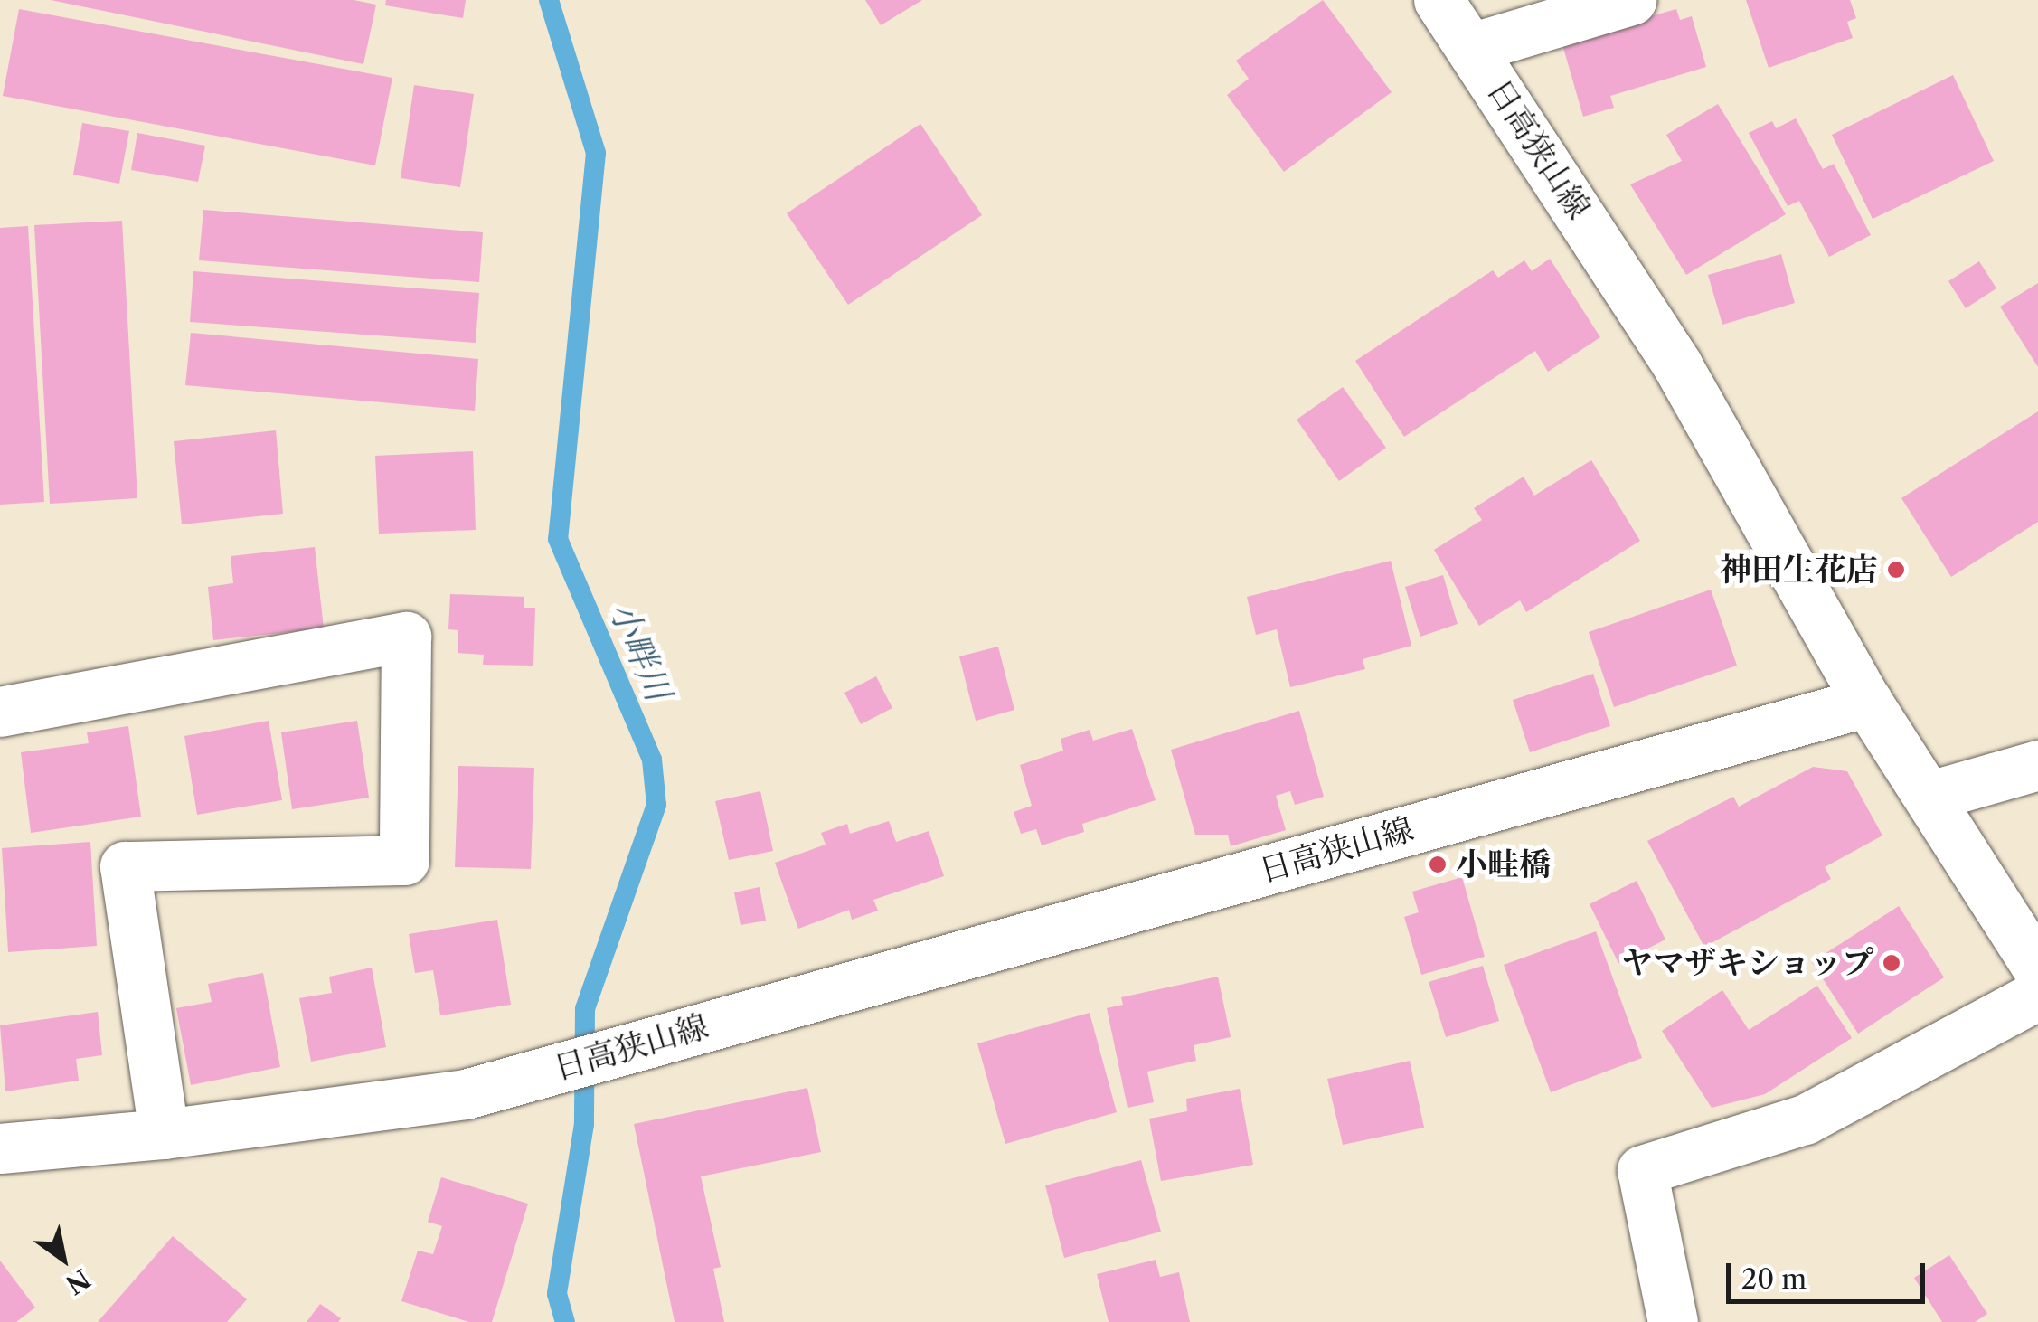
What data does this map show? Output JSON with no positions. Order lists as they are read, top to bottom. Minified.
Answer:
{"streets":{"main road":["日高狭山線"]},"water":["小畔川"],"places":["神田生花店","小畦橋","ヤマザキショップ"],"scale_bar":"20 m","north":"bottom right"}
